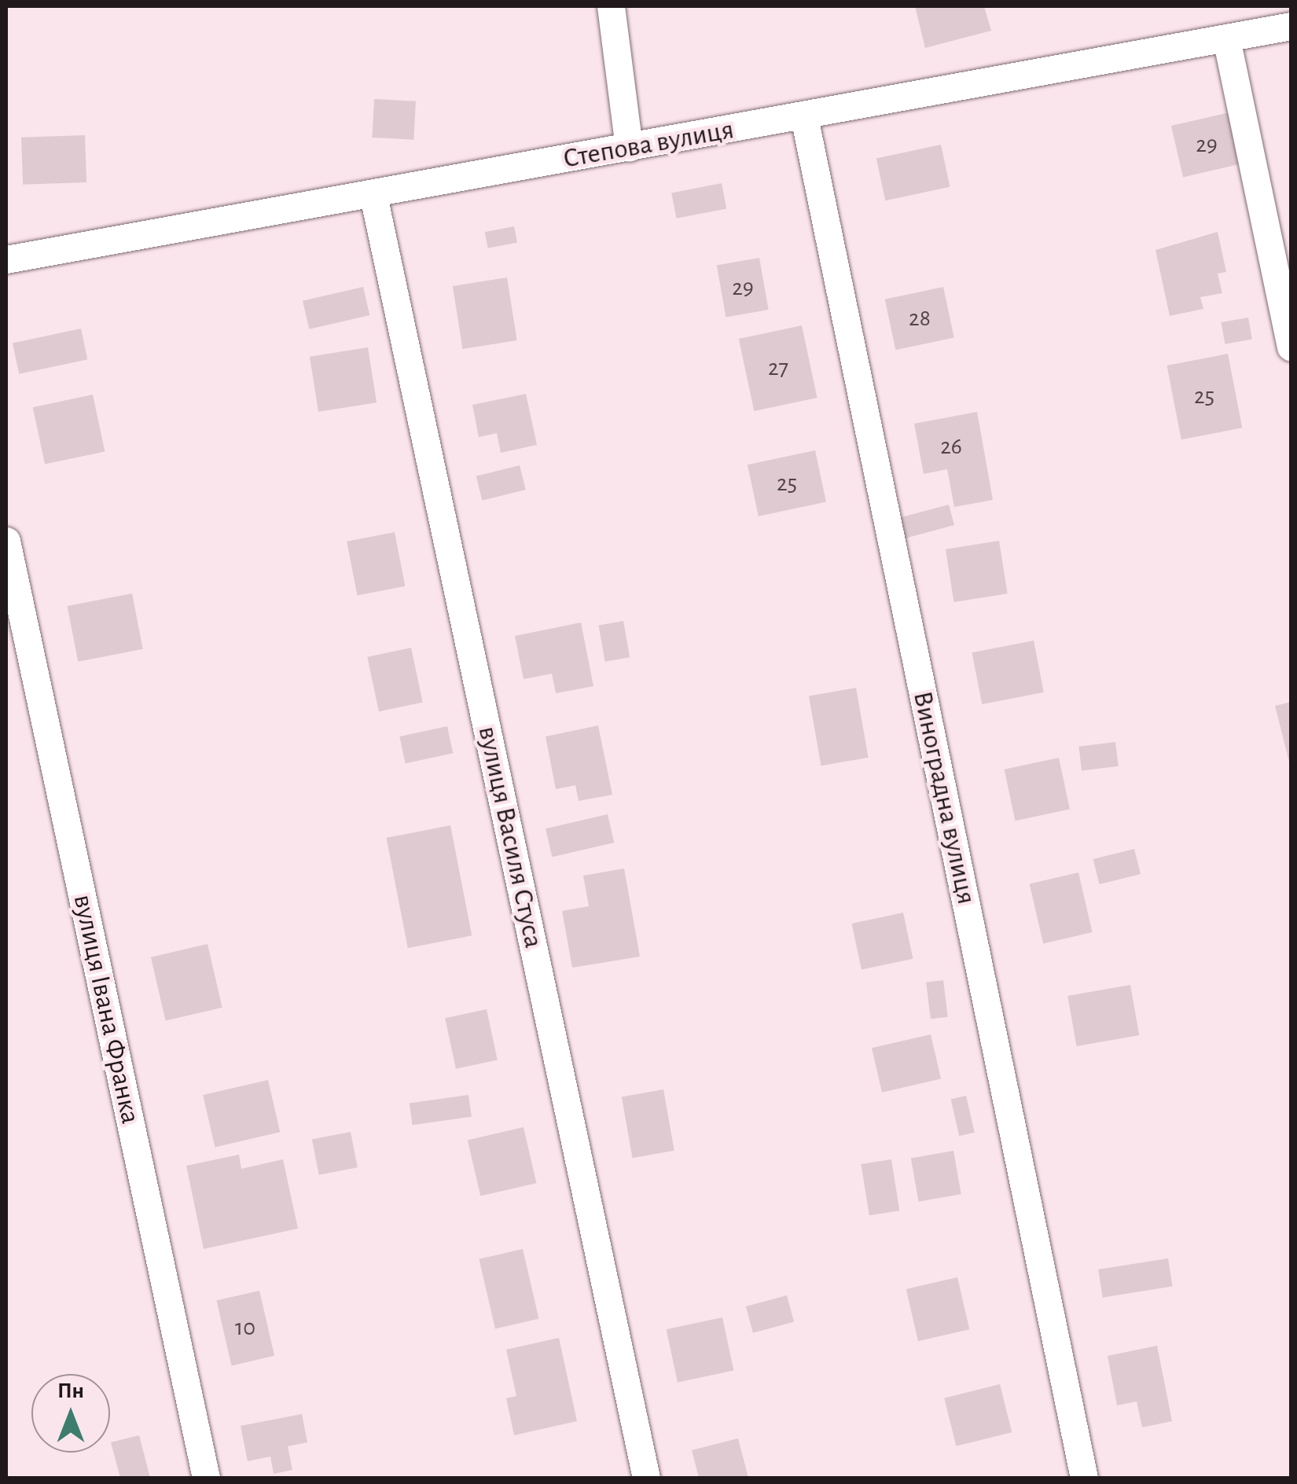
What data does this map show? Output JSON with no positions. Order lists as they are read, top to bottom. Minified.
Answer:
{"streets":{"street":["Степова вулиця","Виноградна вулиця","вулиця Василя Стуса","вулиця Івана Франка"]},"crossings":[["Степова вулиця","Виноградна вулиця"],["Степова вулиця","вулиця Василя Стуса"]],"house_numbers":["29","29","28","27","25","26","25","10"],"north":"top"}
